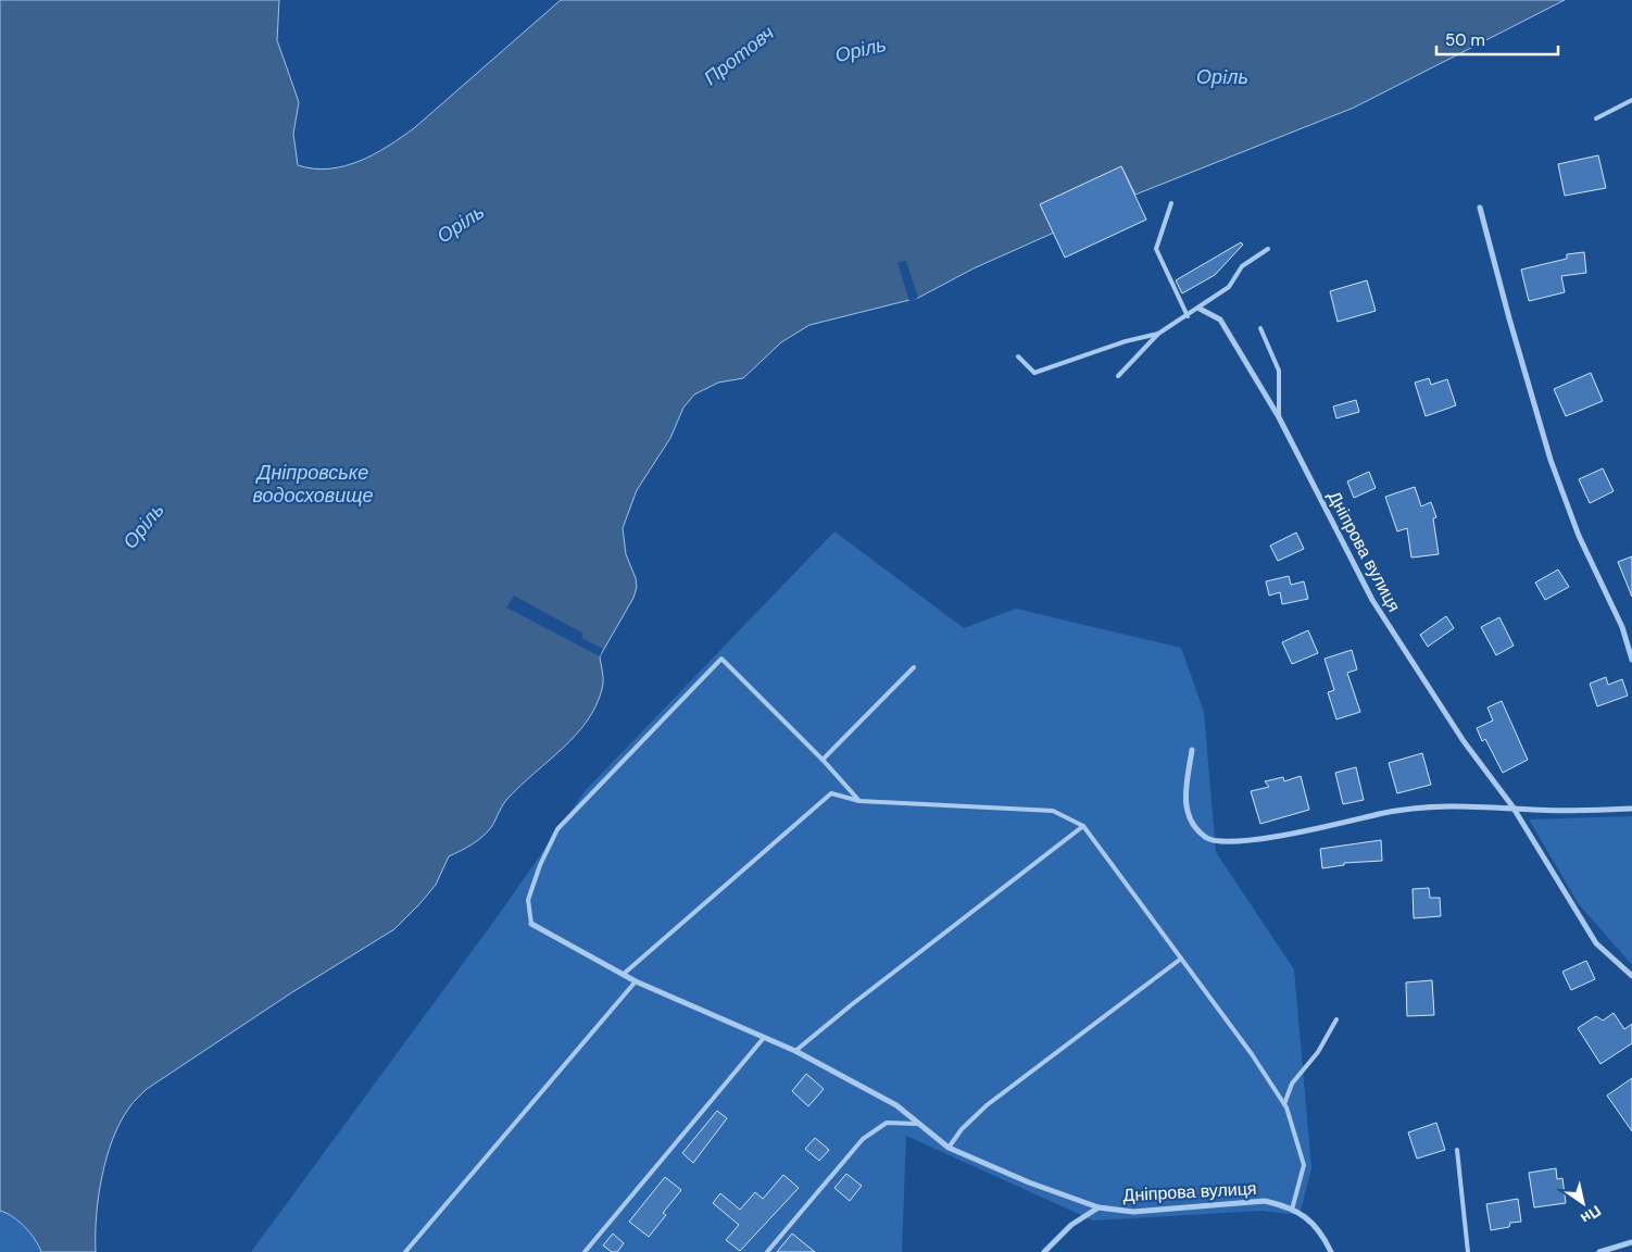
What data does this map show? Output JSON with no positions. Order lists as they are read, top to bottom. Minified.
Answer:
{"streets":{"street":["Дніпрова вулиця"]},"water":["Оріль","Протовч","Орiль","Дніпровське водосховище"],"scale_bar":"50 m","north":"bottom right"}
